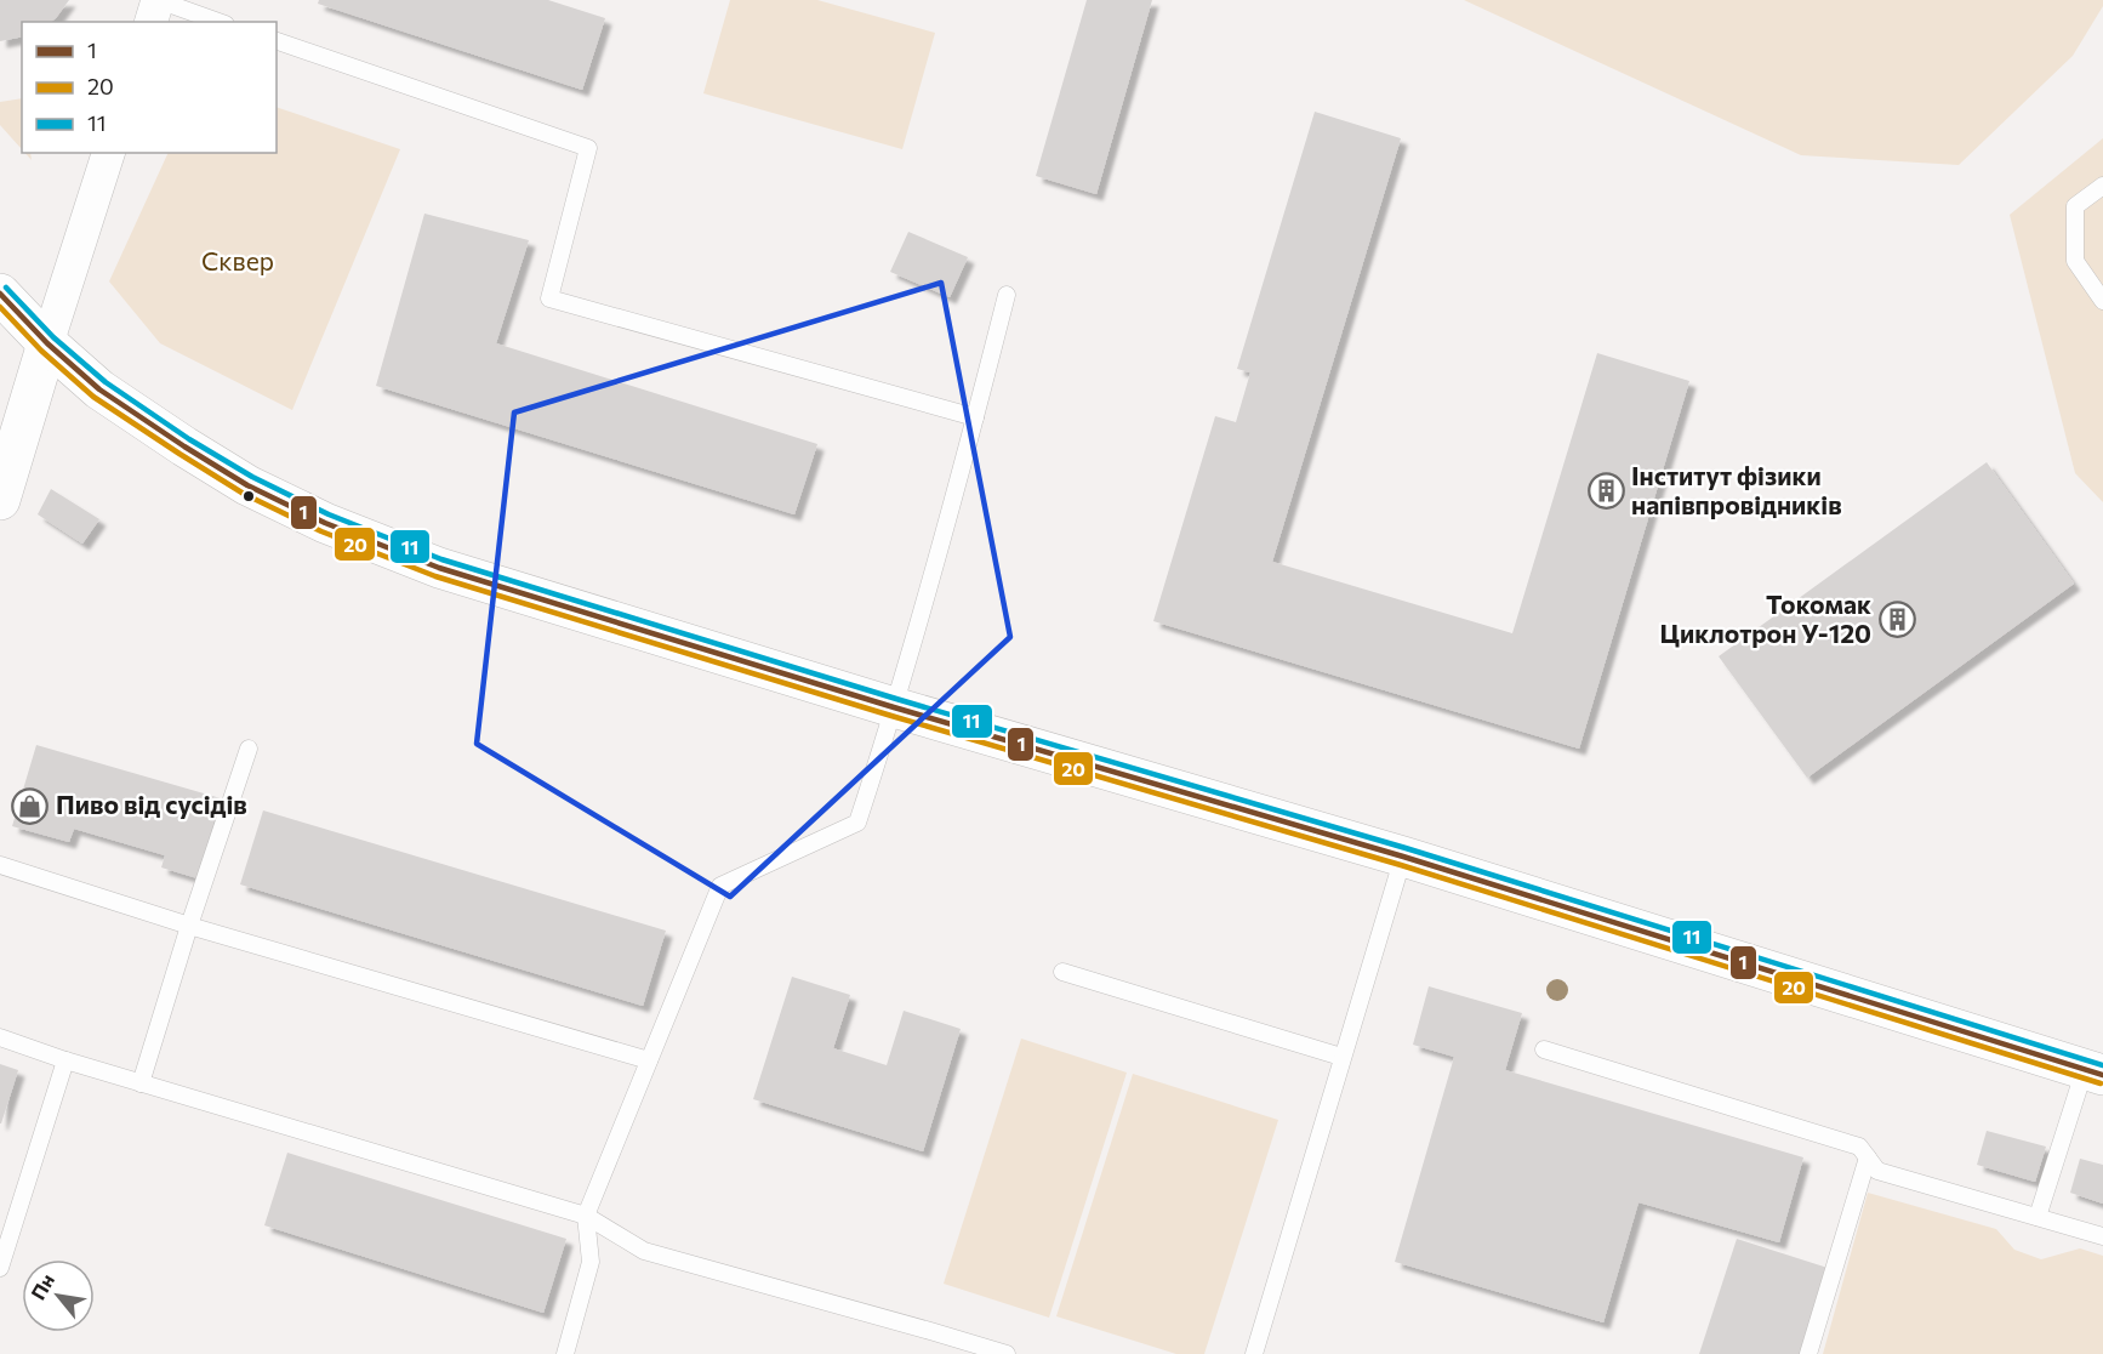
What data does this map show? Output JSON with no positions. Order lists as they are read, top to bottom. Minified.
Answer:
{"parks":["Сквер"],"places":{"building":["Інститут фізики напівпровідників","Токомак Циклотрон У-120"],"shop":["Пиво від сусідів"]},"lines":["transit line 11","transit line 1","transit line 20"],"legend":["1","20","11"],"north":"top left"}
